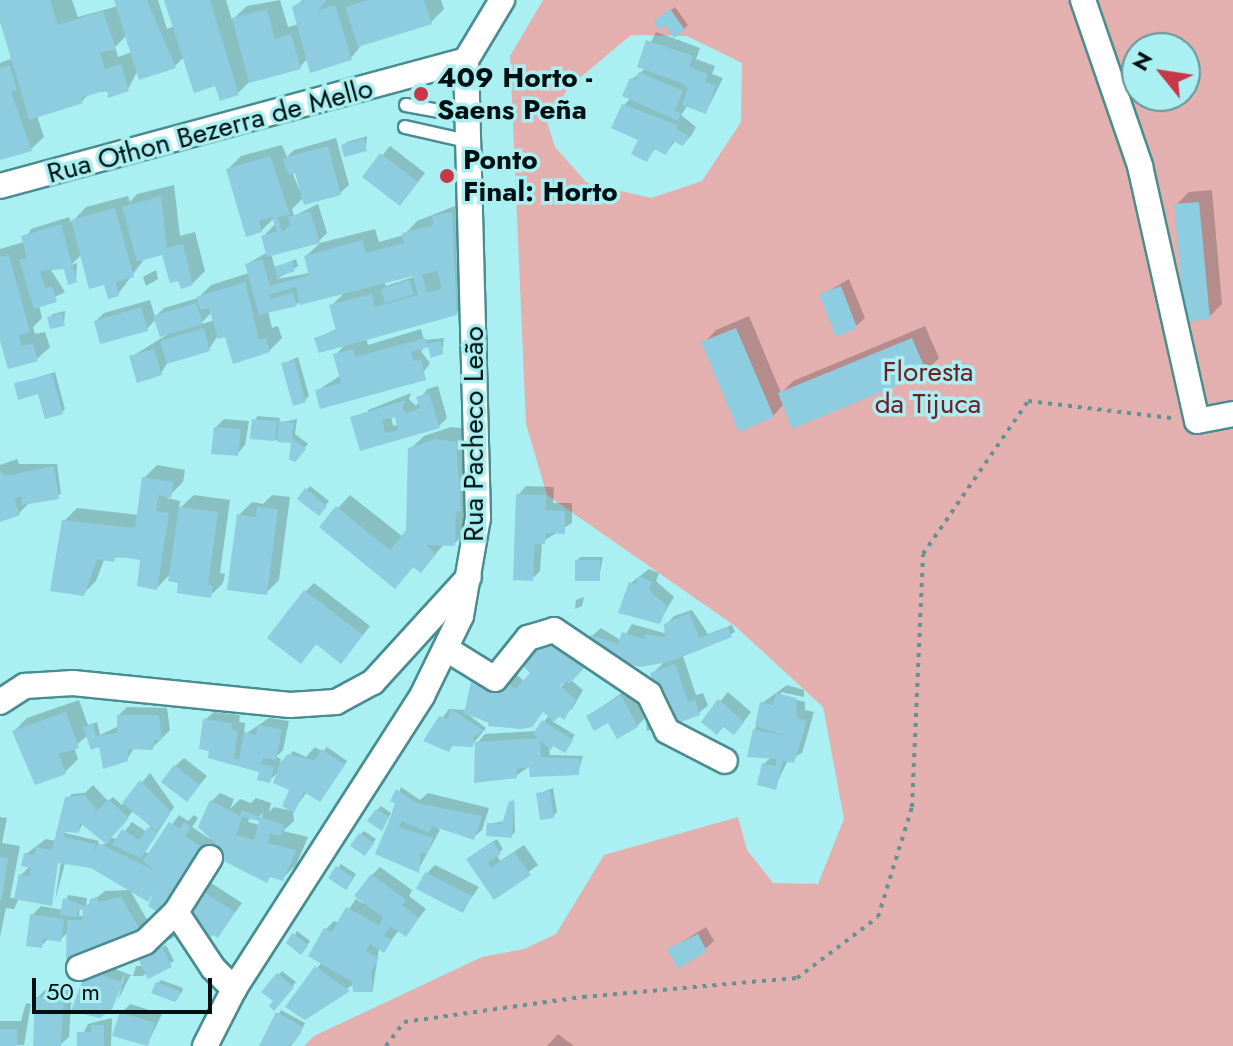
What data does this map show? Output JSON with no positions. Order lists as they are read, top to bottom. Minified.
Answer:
{"streets":{"street":["Rua Othon Bezerra de Mello","Rua Pacheco Leão"]},"crossings":[["Rua Othon Bezerra de Mello","Rua Pacheco Leão"]],"parks":["Floresta da Tijuca"],"places":["409 Horto - Saens Peña","Ponto Final: Horto"],"scale_bar":"50 m","north":"top left"}
